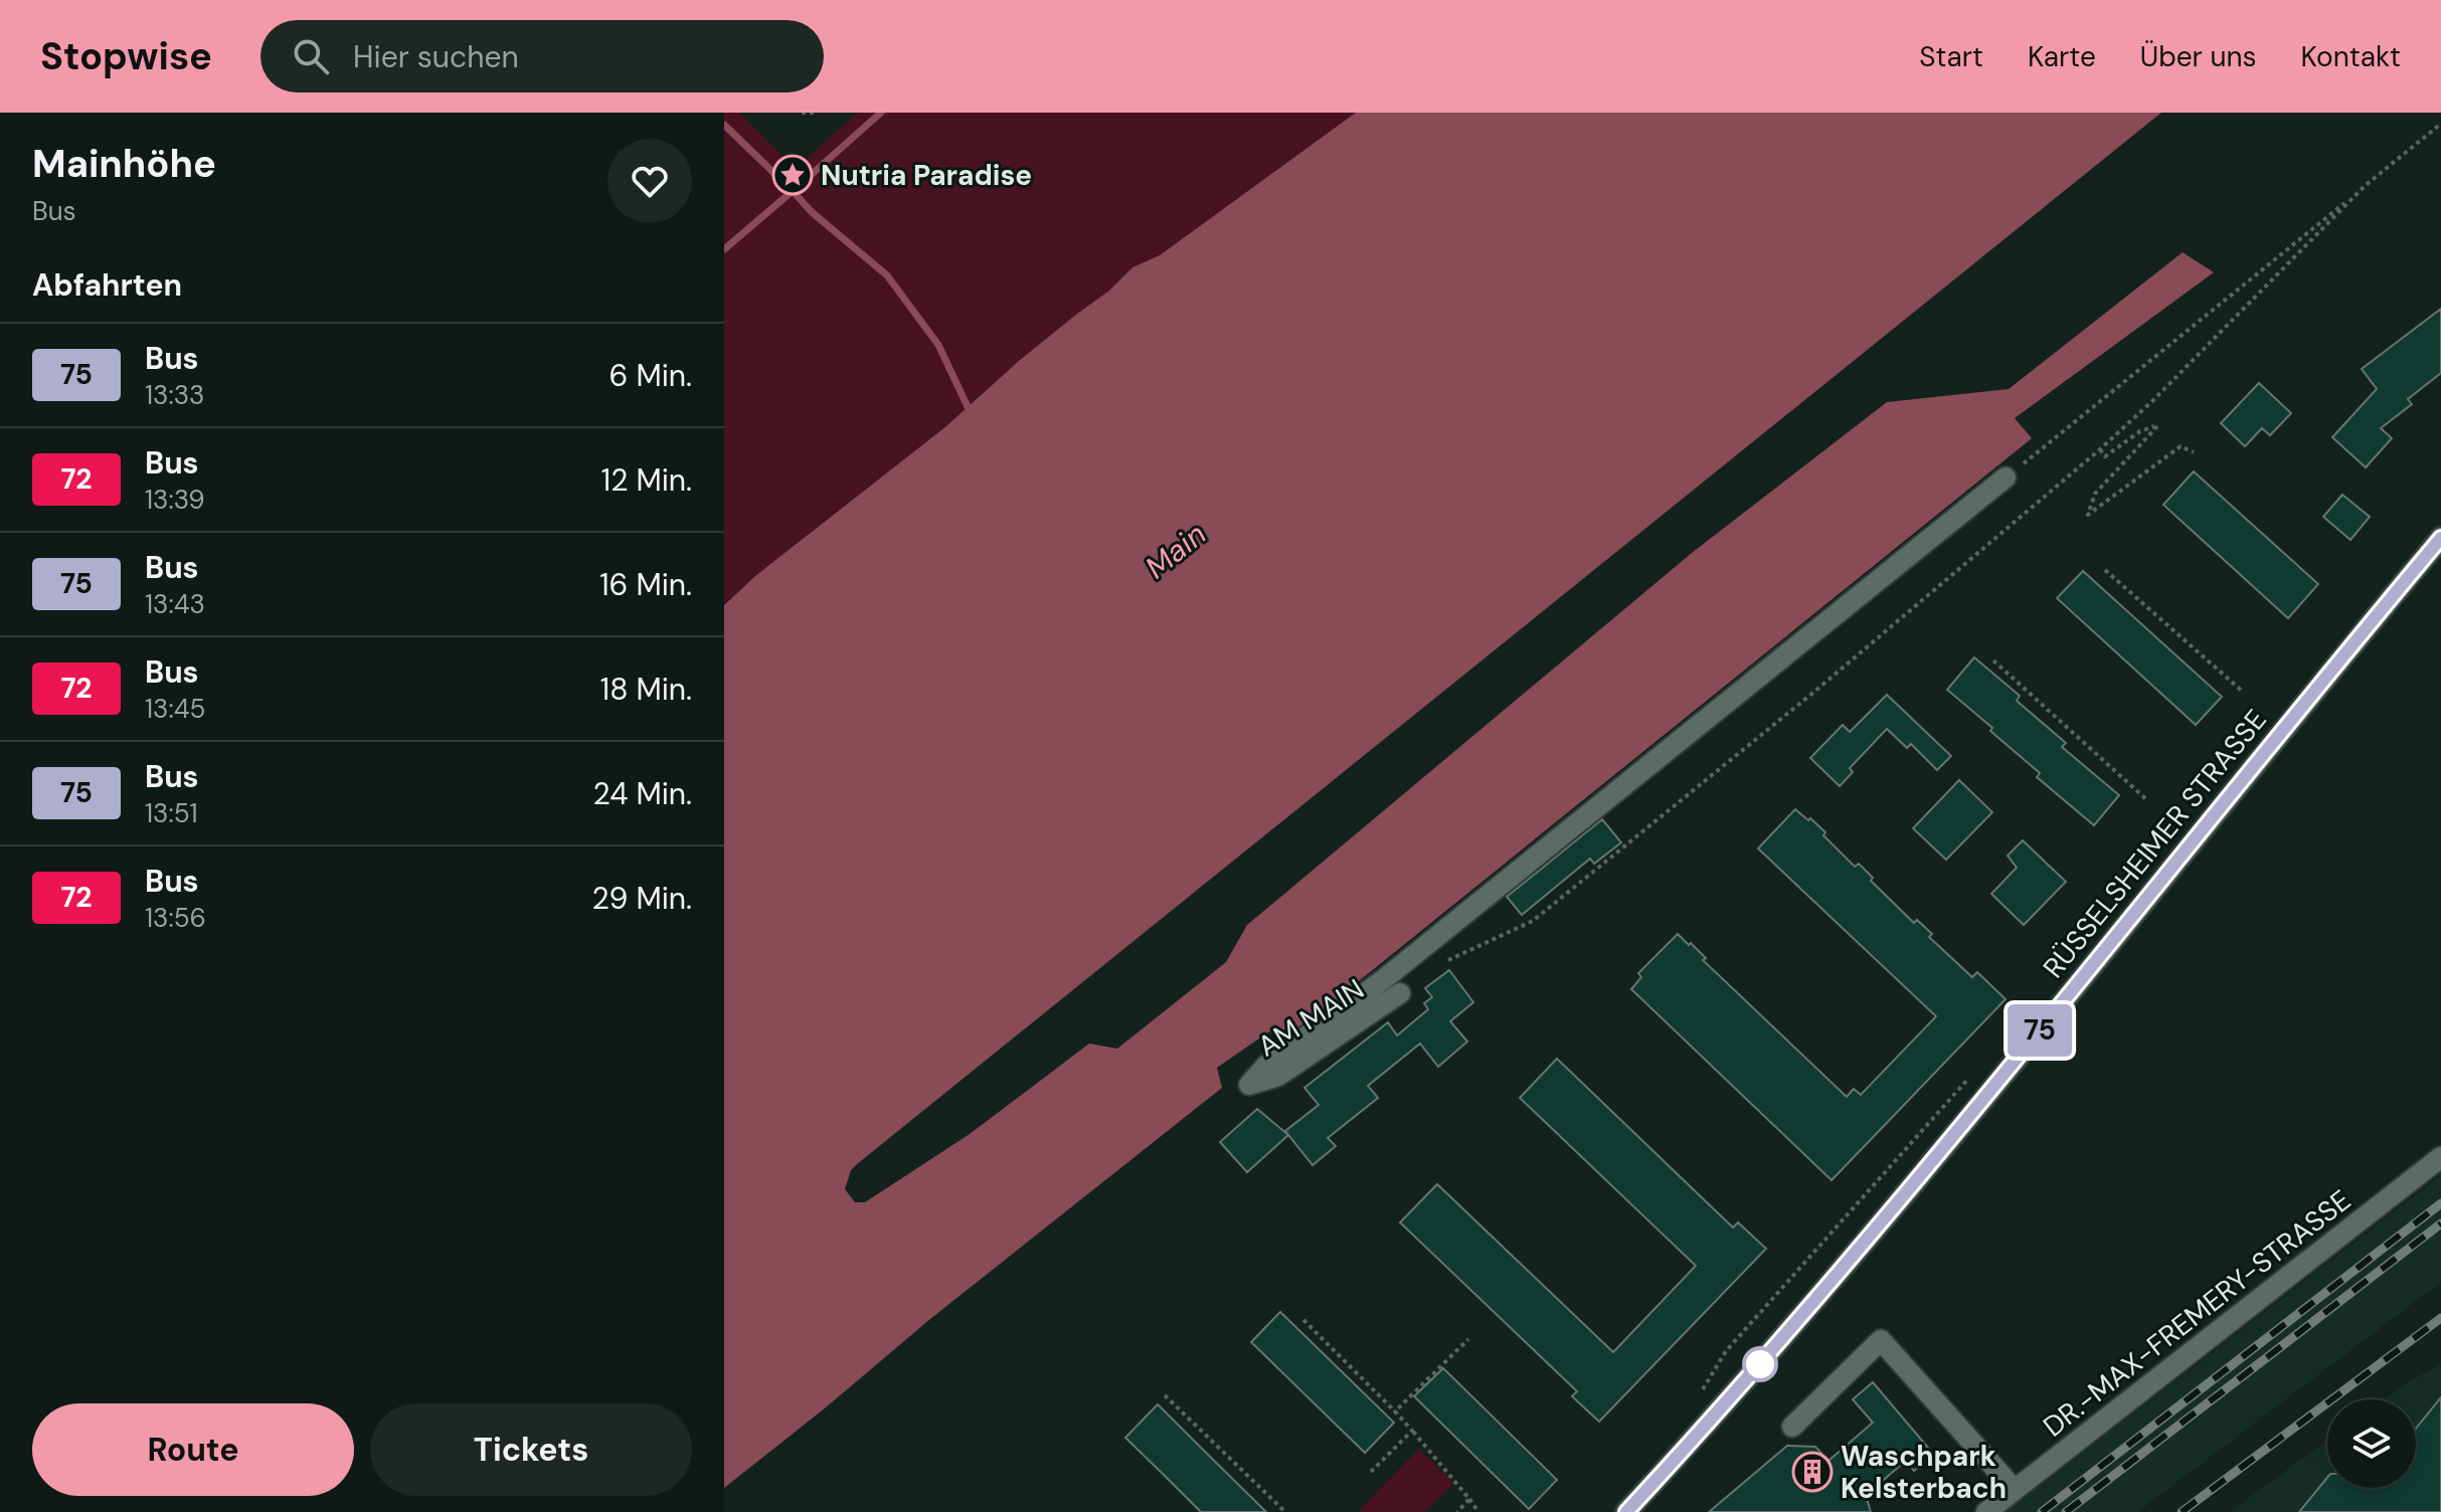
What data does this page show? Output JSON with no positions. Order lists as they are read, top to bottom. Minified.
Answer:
{"streets":{"street":["RÜSSELSHEIMER STRASSE","AM MAIN","DR.-MAX-FREMERY-STRASSE"]},"water":["Main"],"places":{"place":["Nutria Paradise"],"building":["Waschpark Kelsterbach"]},"lines":["bus line 75"],"page":{"header":"Stopwise","search":"Hier suchen","nav":["Start","Karte","Über uns","Kontakt"],"heading":[["Mainhöhe","Bus"],"Abfahrten"],"on_map":"75","list":[{"mark":"75","name":"Bus","note":"13:33","value":"6 Min."},{"mark":"72","name":"Bus","note":"13:39","value":"12 Min."},{"mark":"75","name":"Bus","note":"13:43","value":"16 Min."},{"mark":"72","name":"Bus","note":"13:45","value":"18 Min."},{"mark":"75","name":"Bus","note":"13:51","value":"24 Min."},{"mark":"72","name":"Bus","note":"13:56","value":"29 Min."}],"buttons":["Route","Tickets"]}}
